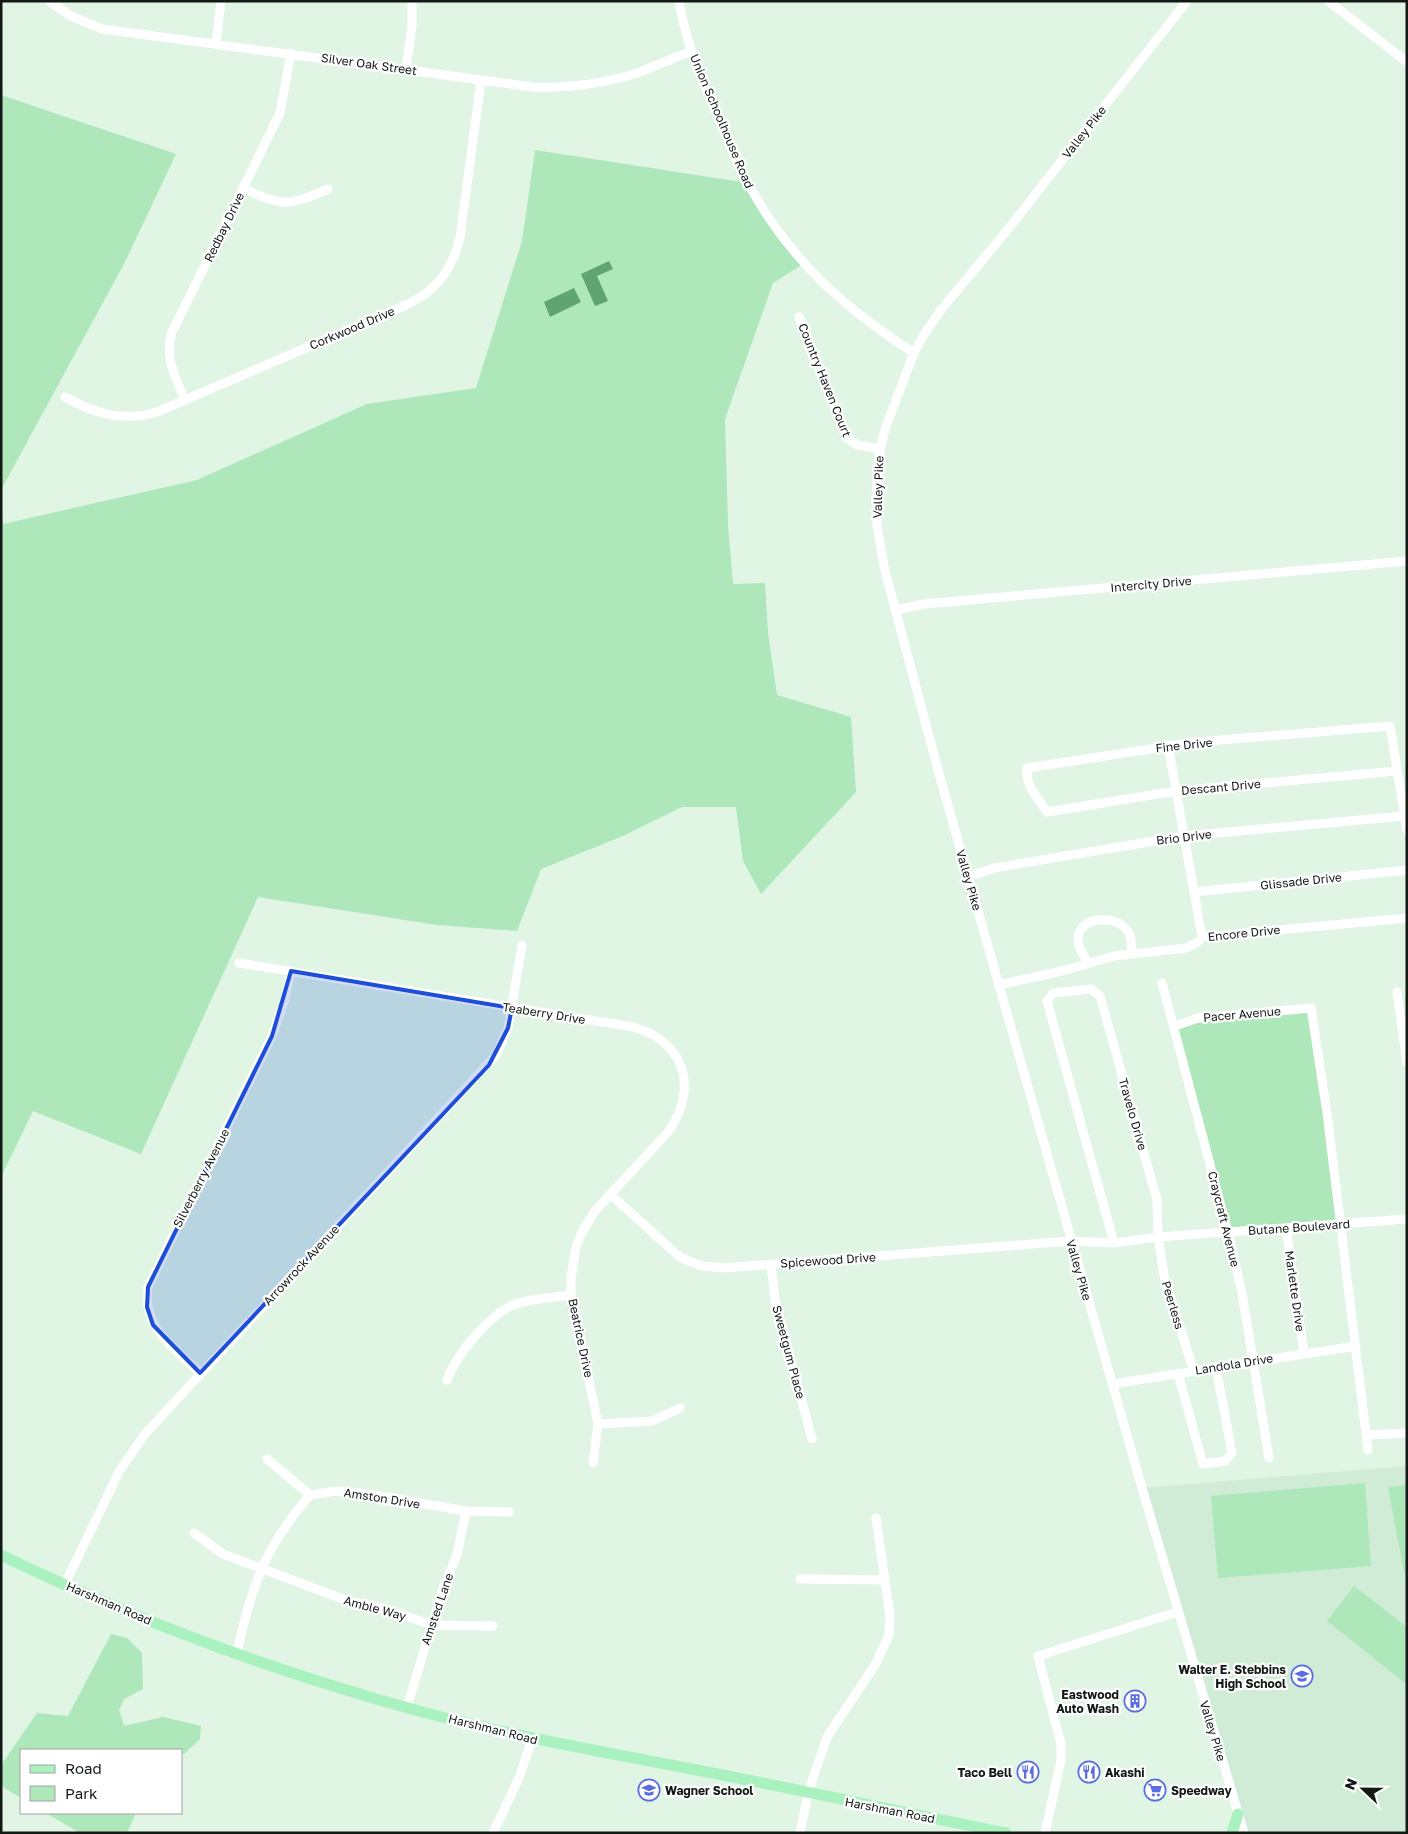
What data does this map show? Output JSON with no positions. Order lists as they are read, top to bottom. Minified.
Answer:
{"streets":{"main road":["Harshman Road"],"street":["Silver Oak Street","Union Schoolhouse Road","Valley Pike","Redbay Drive","Corkwood Drive","Country Haven Court","Intercity Drive","Fine Drive","Descant Drive","Brio Drive","Glissade Drive","Encore Drive","Teaberry Drive","Pacer Avenue","Travelo Drive","Silverberry Avenue","Craycraft Avenue","Butane Boulevard","Spicewood Drive","Arrowrock Avenue","Marlette Drive","Peerless","Beatrice Drive","Sweetgum Place","Landola Drive","Amston Drive","Amble Way","Amsted Lane"]},"crossings":[["Silver Oak Street","Union Schoolhouse Road"],["Silver Oak Street","Redbay Drive"],["Silver Oak Street","Corkwood Drive"],["Union Schoolhouse Road","Valley Pike"],["Valley Pike","Country Haven Court"],["Valley Pike","Intercity Drive"],["Valley Pike","Brio Drive"],["Valley Pike","Encore Drive"],["Valley Pike","Butane Boulevard"],["Valley Pike","Spicewood Drive"],["Valley Pike","Landola Drive"],["Redbay Drive","Corkwood Drive"],["Fine Drive","Descant Drive"],["Teaberry Drive","Silverberry Avenue"],["Teaberry Drive","Spicewood Drive"],["Teaberry Drive","Arrowrock Avenue"],["Teaberry Drive","Beatrice Drive"],["Pacer Avenue","Craycraft Avenue"],["Pacer Avenue","Butane Boulevard"],["Travelo Drive","Butane Boulevard"],["Travelo Drive","Peerless"],["Silverberry Avenue","Arrowrock Avenue"],["Craycraft Avenue","Butane Boulevard"],["Craycraft Avenue","Landola Drive"],["Butane Boulevard","Spicewood Drive"],["Butane Boulevard","Marlette Drive"],["Butane Boulevard","Peerless"],["Spicewood Drive","Beatrice Drive"],["Spicewood Drive","Sweetgum Place"],["Arrowrock Avenue","Harshman Road"],["Marlette Drive","Landola Drive"],["Peerless","Landola Drive"],["Amston Drive","Amsted Lane"],["Harshman Road","Amsted Lane"],["Amble Way","Amsted Lane"]],"places":{"school or university":["Walter E. Stebbins High School","Wagner School"],"building":["Eastwood Auto Wash"],"restaurant":["Taco Bell","Akashi"],"supermarket":["Speedway"]},"legend":["Road","Park"],"north":"left"}
